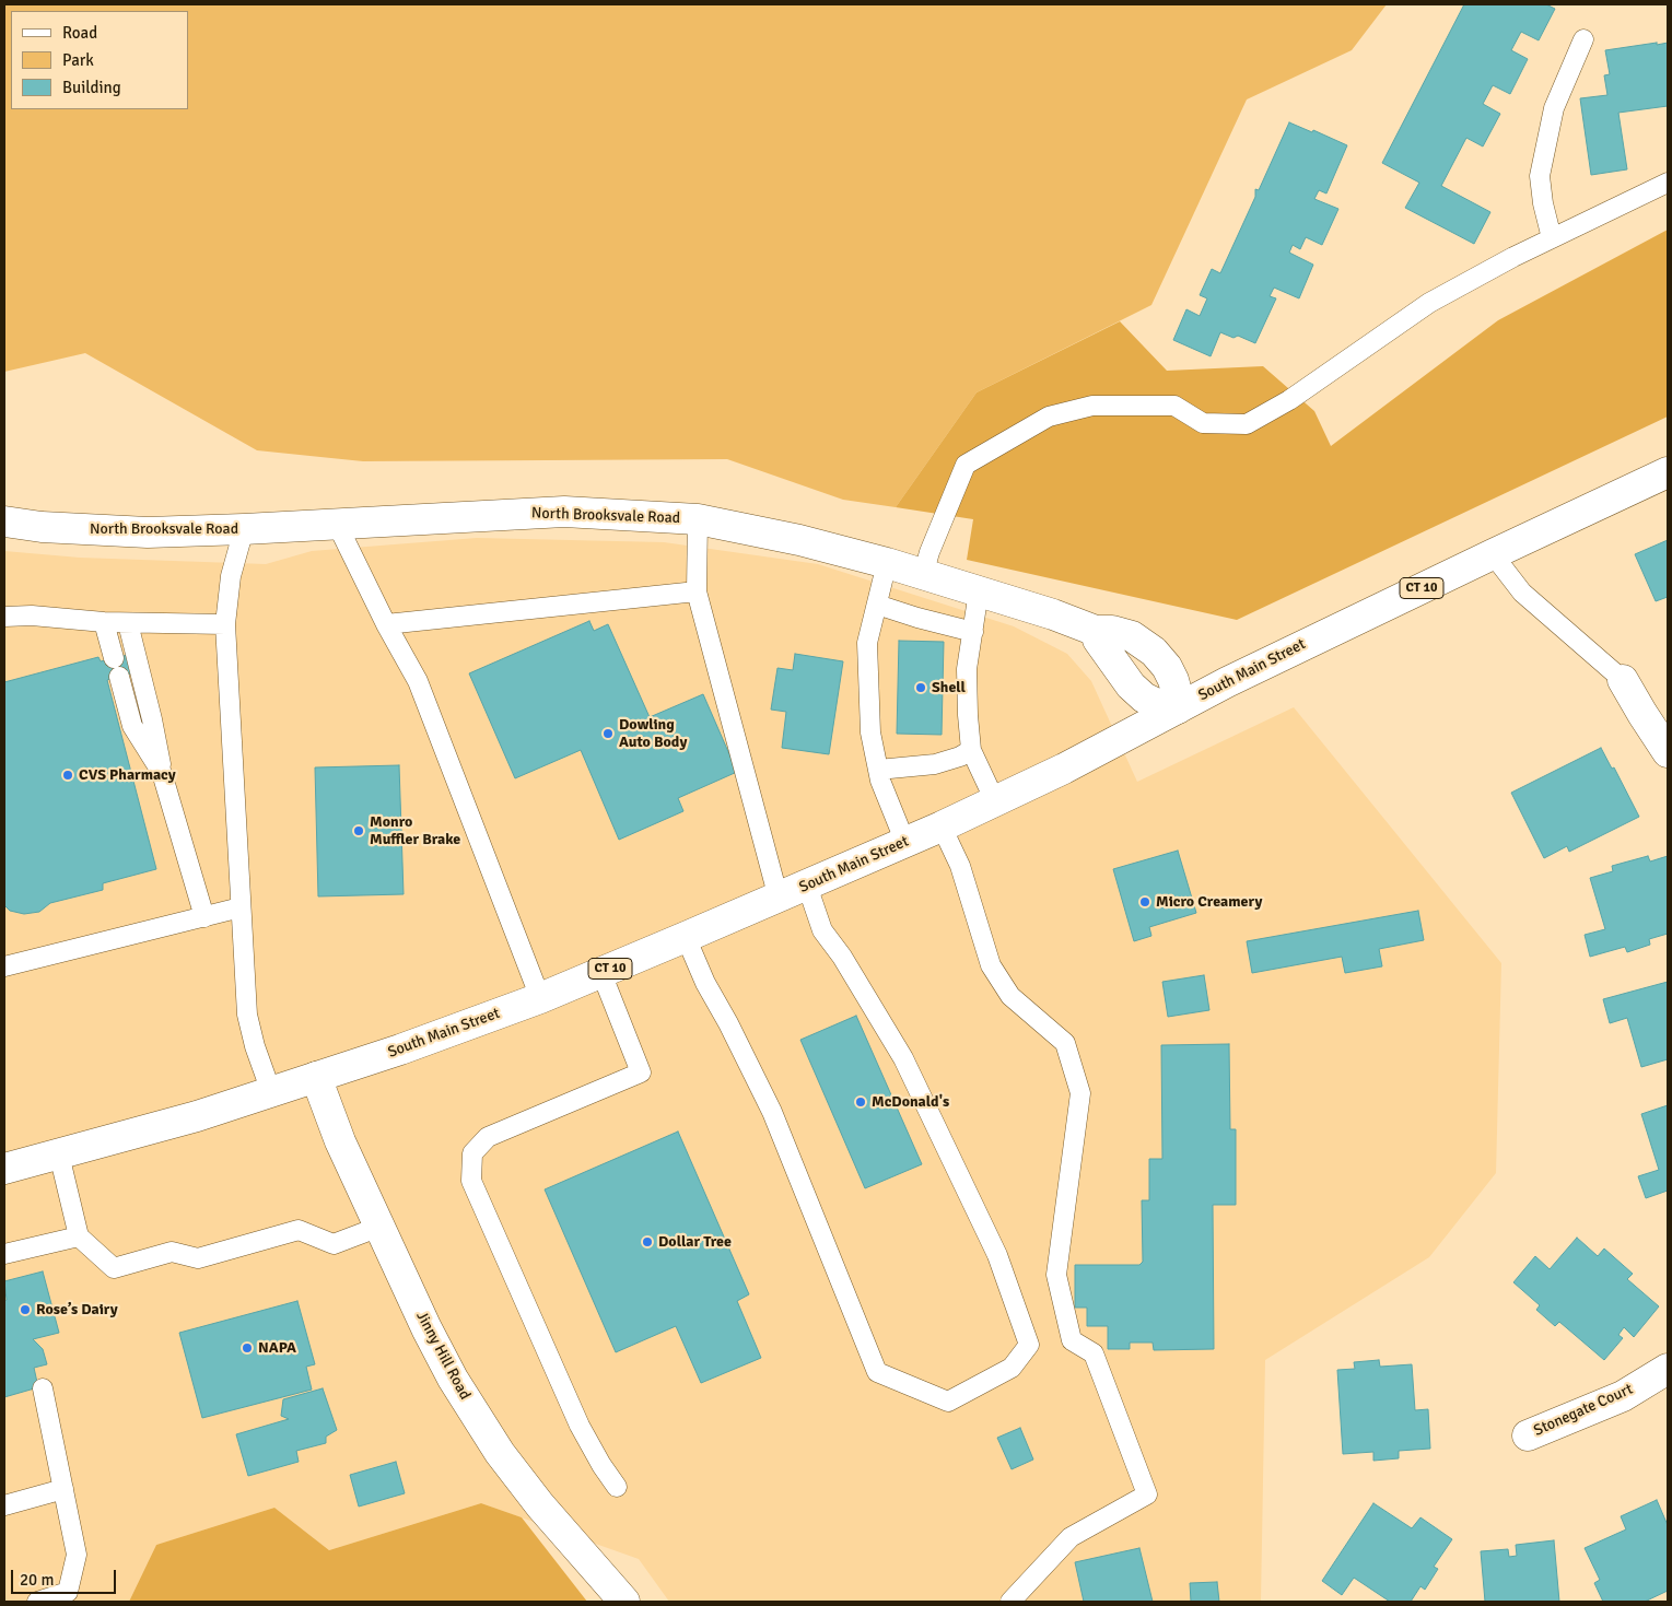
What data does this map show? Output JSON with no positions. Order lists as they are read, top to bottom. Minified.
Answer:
{"streets":{"main road":["North Brooksvale Road","CT 10","South Main Street","Jinny Hill Road","Stonegate Court"]},"crossings":[["North Brooksvale Road","South Main Street"],["South Main Street","Jinny Hill Road"]],"places":["Shell","Dowling Auto Body","CVS Pharmacy","Monro Muffler Brake","Micro Creamery","McDonald's","Dollar Tree","Rose’s Dairy","NAPA"],"legend":["Road","Park","Building"],"scale_bar":"20 m"}
